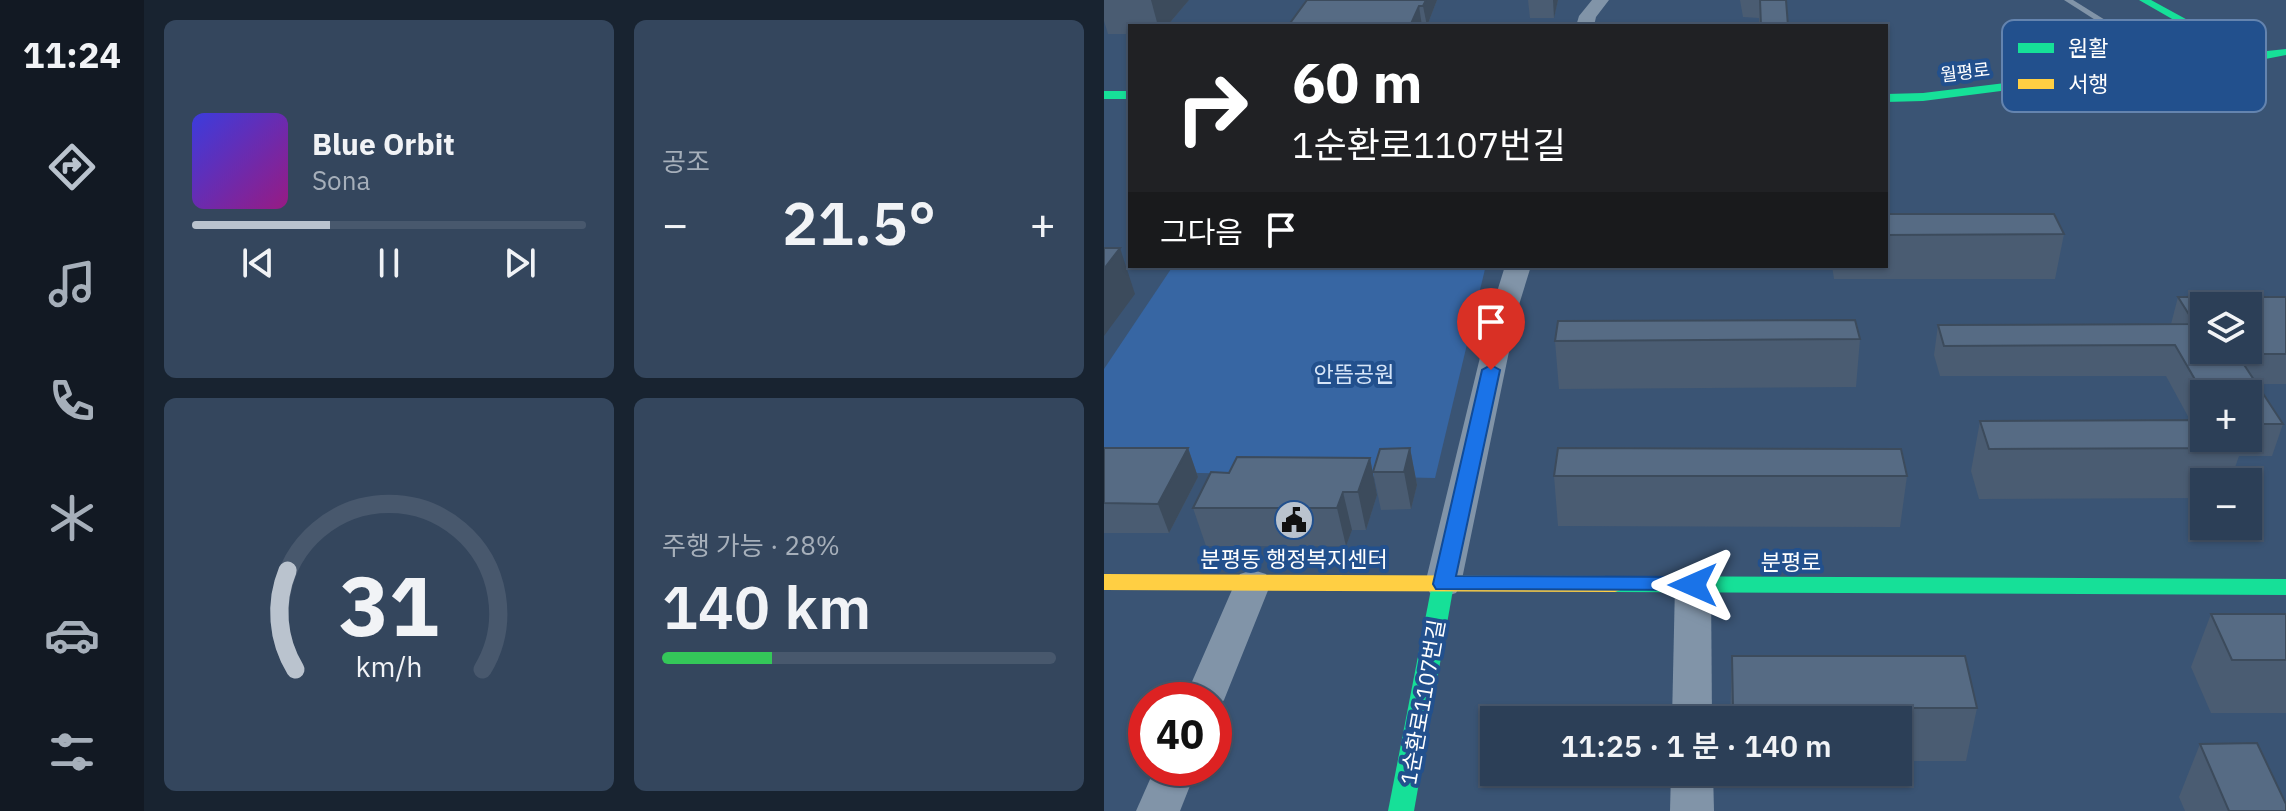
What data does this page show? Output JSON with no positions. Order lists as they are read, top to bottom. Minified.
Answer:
{"streets":{"street":["월평로","분평로","1순환로1107번길"]},"crossings":[["분평로","1순환로1107번길"]],"parks":["안뜸공원"],"places":{"public building":["분평동 행정복지센터"]},"legend":["원활","서행"],"page":{"tabs":"11:24","tile":["공조",["주행 가능 · 28%","140 km"]],"turn":["60 m","1순환로1107번길"],"song":["Blue Orbit","Sona"],"heat":["−","21.5°","+"],"then":"그다음","map_buttons":["+","−"],"limit":"40","trip":"11:25 · 1 분 · 140 m","gauge":["31","km/h"]}}
